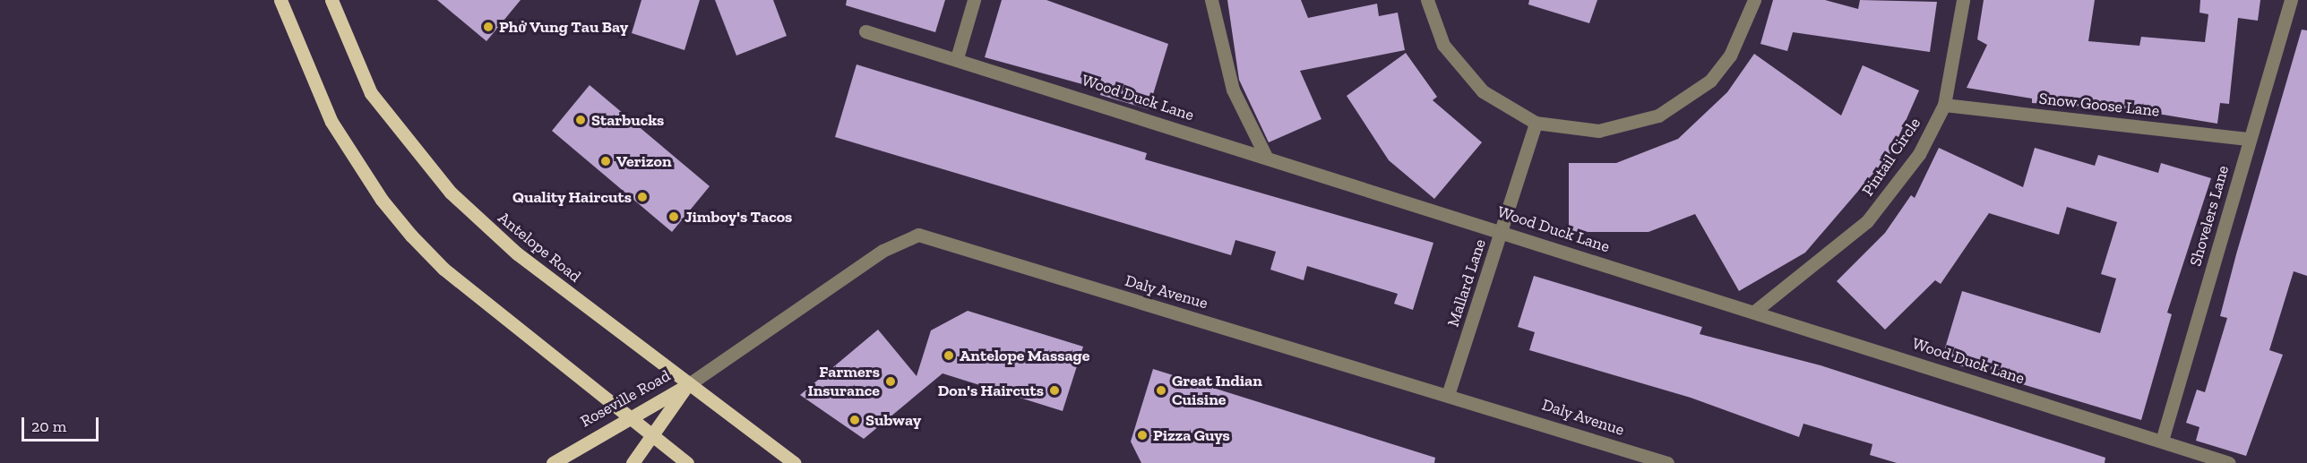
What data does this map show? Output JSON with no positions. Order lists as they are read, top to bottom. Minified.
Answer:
{"streets":{"main road":["Antelope Road","Roseville Road"],"street":["Wood Duck Lane","Snow Goose Lane","Pintail Circle","Shovelers Lane","Mallard Lane","Daly Avenue"]},"crossings":[["Wood Duck Lane","Pintail Circle"],["Wood Duck Lane","Shovelers Lane"],["Wood Duck Lane","Mallard Lane"],["Snow Goose Lane","Pintail Circle"],["Snow Goose Lane","Shovelers Lane"],["Antelope Road","Daly Avenue"],["Antelope Road","Roseville Road"],["Mallard Lane","Daly Avenue"],["Daly Avenue","Roseville Road"]],"places":["Phở Vung Tau Bay","Starbucks","Verizon","Quality Haircuts","Jimboy's Tacos","Antelope Massage","Farmers Insurance","Don's Haircuts","Great Indian Cuisine","Subway","Pizza Guys"],"scale_bar":"20 m"}
